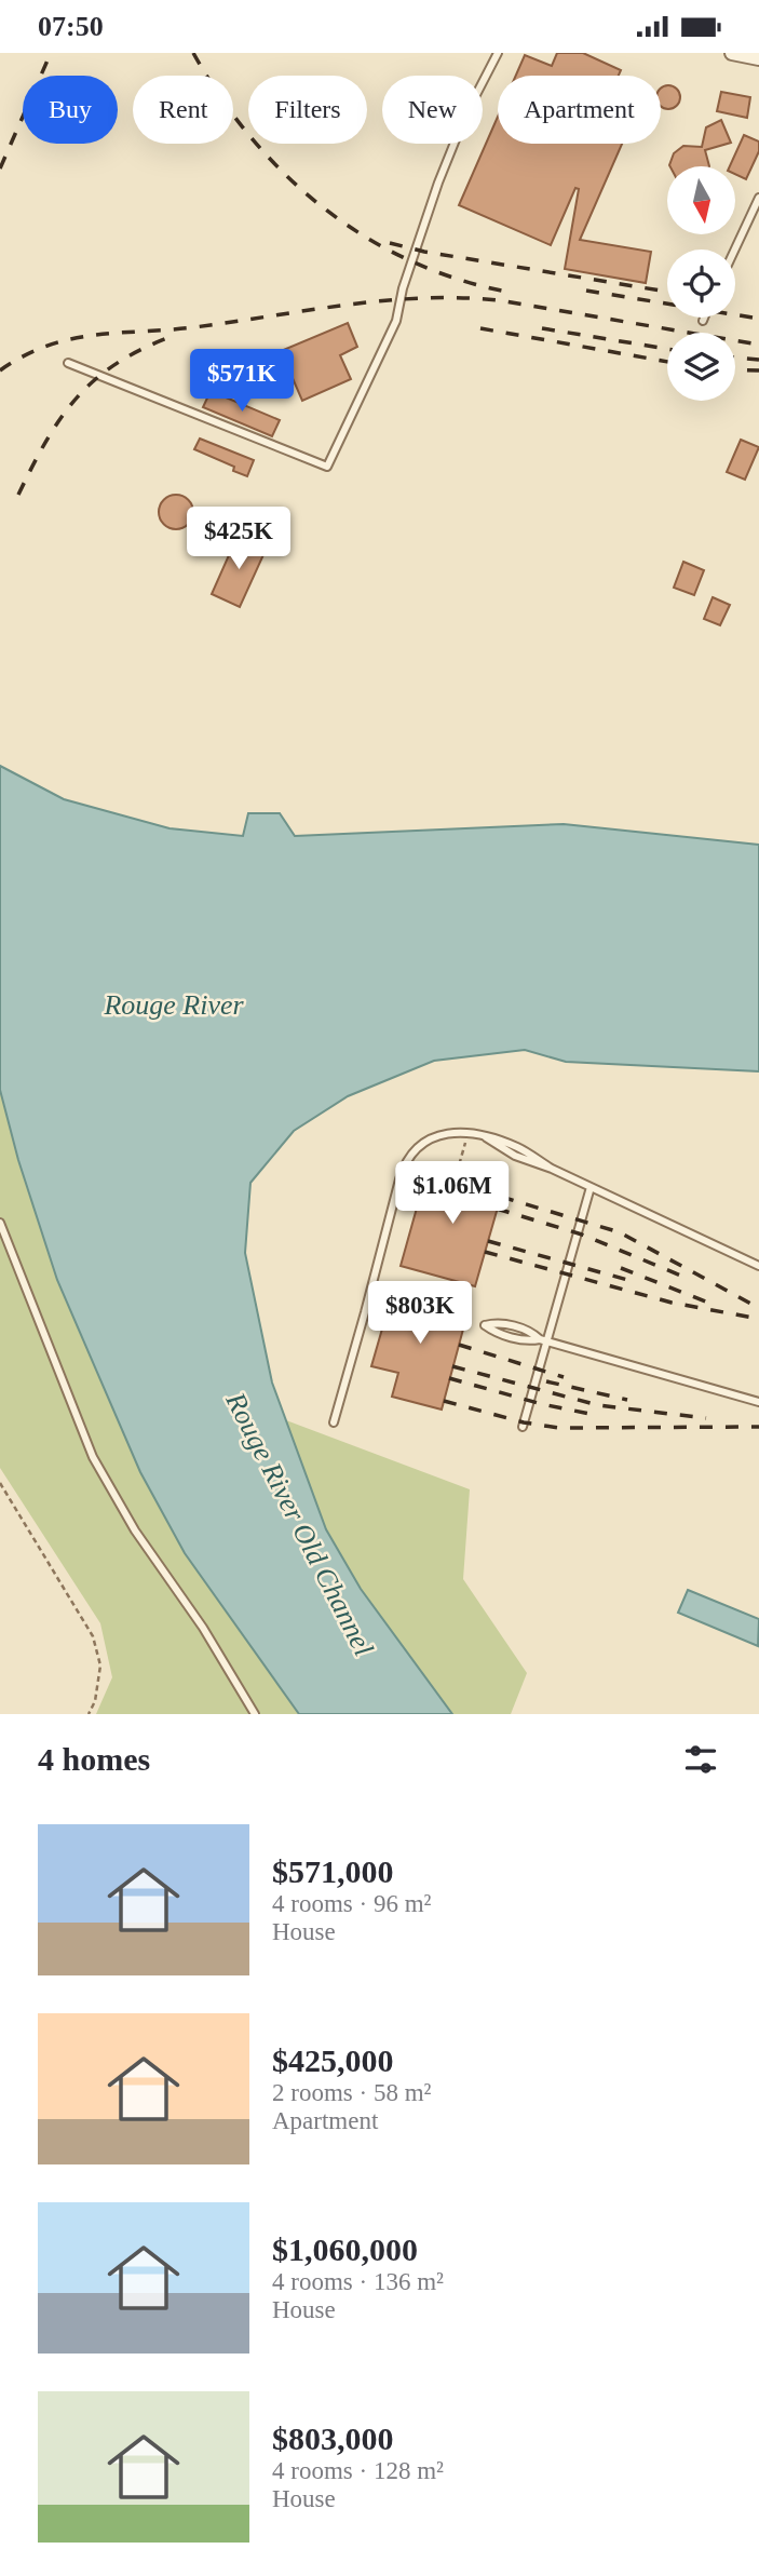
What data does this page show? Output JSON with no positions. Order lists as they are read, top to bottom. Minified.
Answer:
{"water":["Rouge River","Rouge River Old Channel"],"north":"bottom","page":{"status":"07:50","chip":["Buy","Rent","Filters","New","Apartment"],"price":["$571K","$425K","$1.06M","$803K"],"heading":"4 homes","list":[{"name":"$571,000","note":"4 rooms · 96 m² · House"},{"name":"$425,000","note":"2 rooms · 58 m² · Apartment"},{"name":"$1,060,000","note":"4 rooms · 136 m² · House"},{"name":"$803,000","note":"4 rooms · 128 m² · House"}]}}
